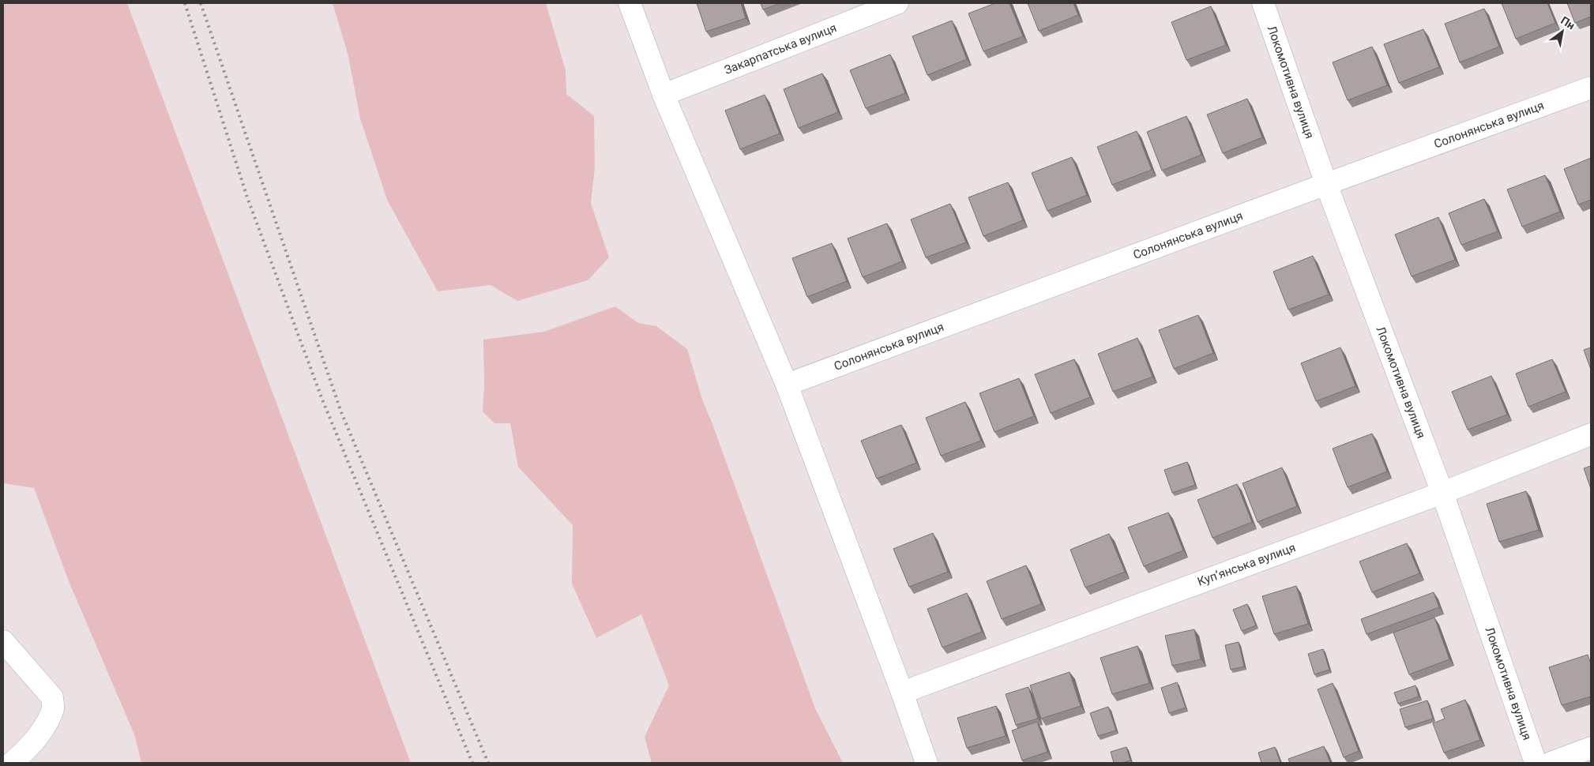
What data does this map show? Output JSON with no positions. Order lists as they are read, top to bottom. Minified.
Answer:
{"streets":{"street":["Закарпатська вулиця","Локомотивна вулиця","Солонянська вулиця","Купʼянська вулиця"]},"crossings":[["Локомотивна вулиця","Солонянська вулиця"],["Локомотивна вулиця","Купʼянська вулиця"]],"north":"top right"}
